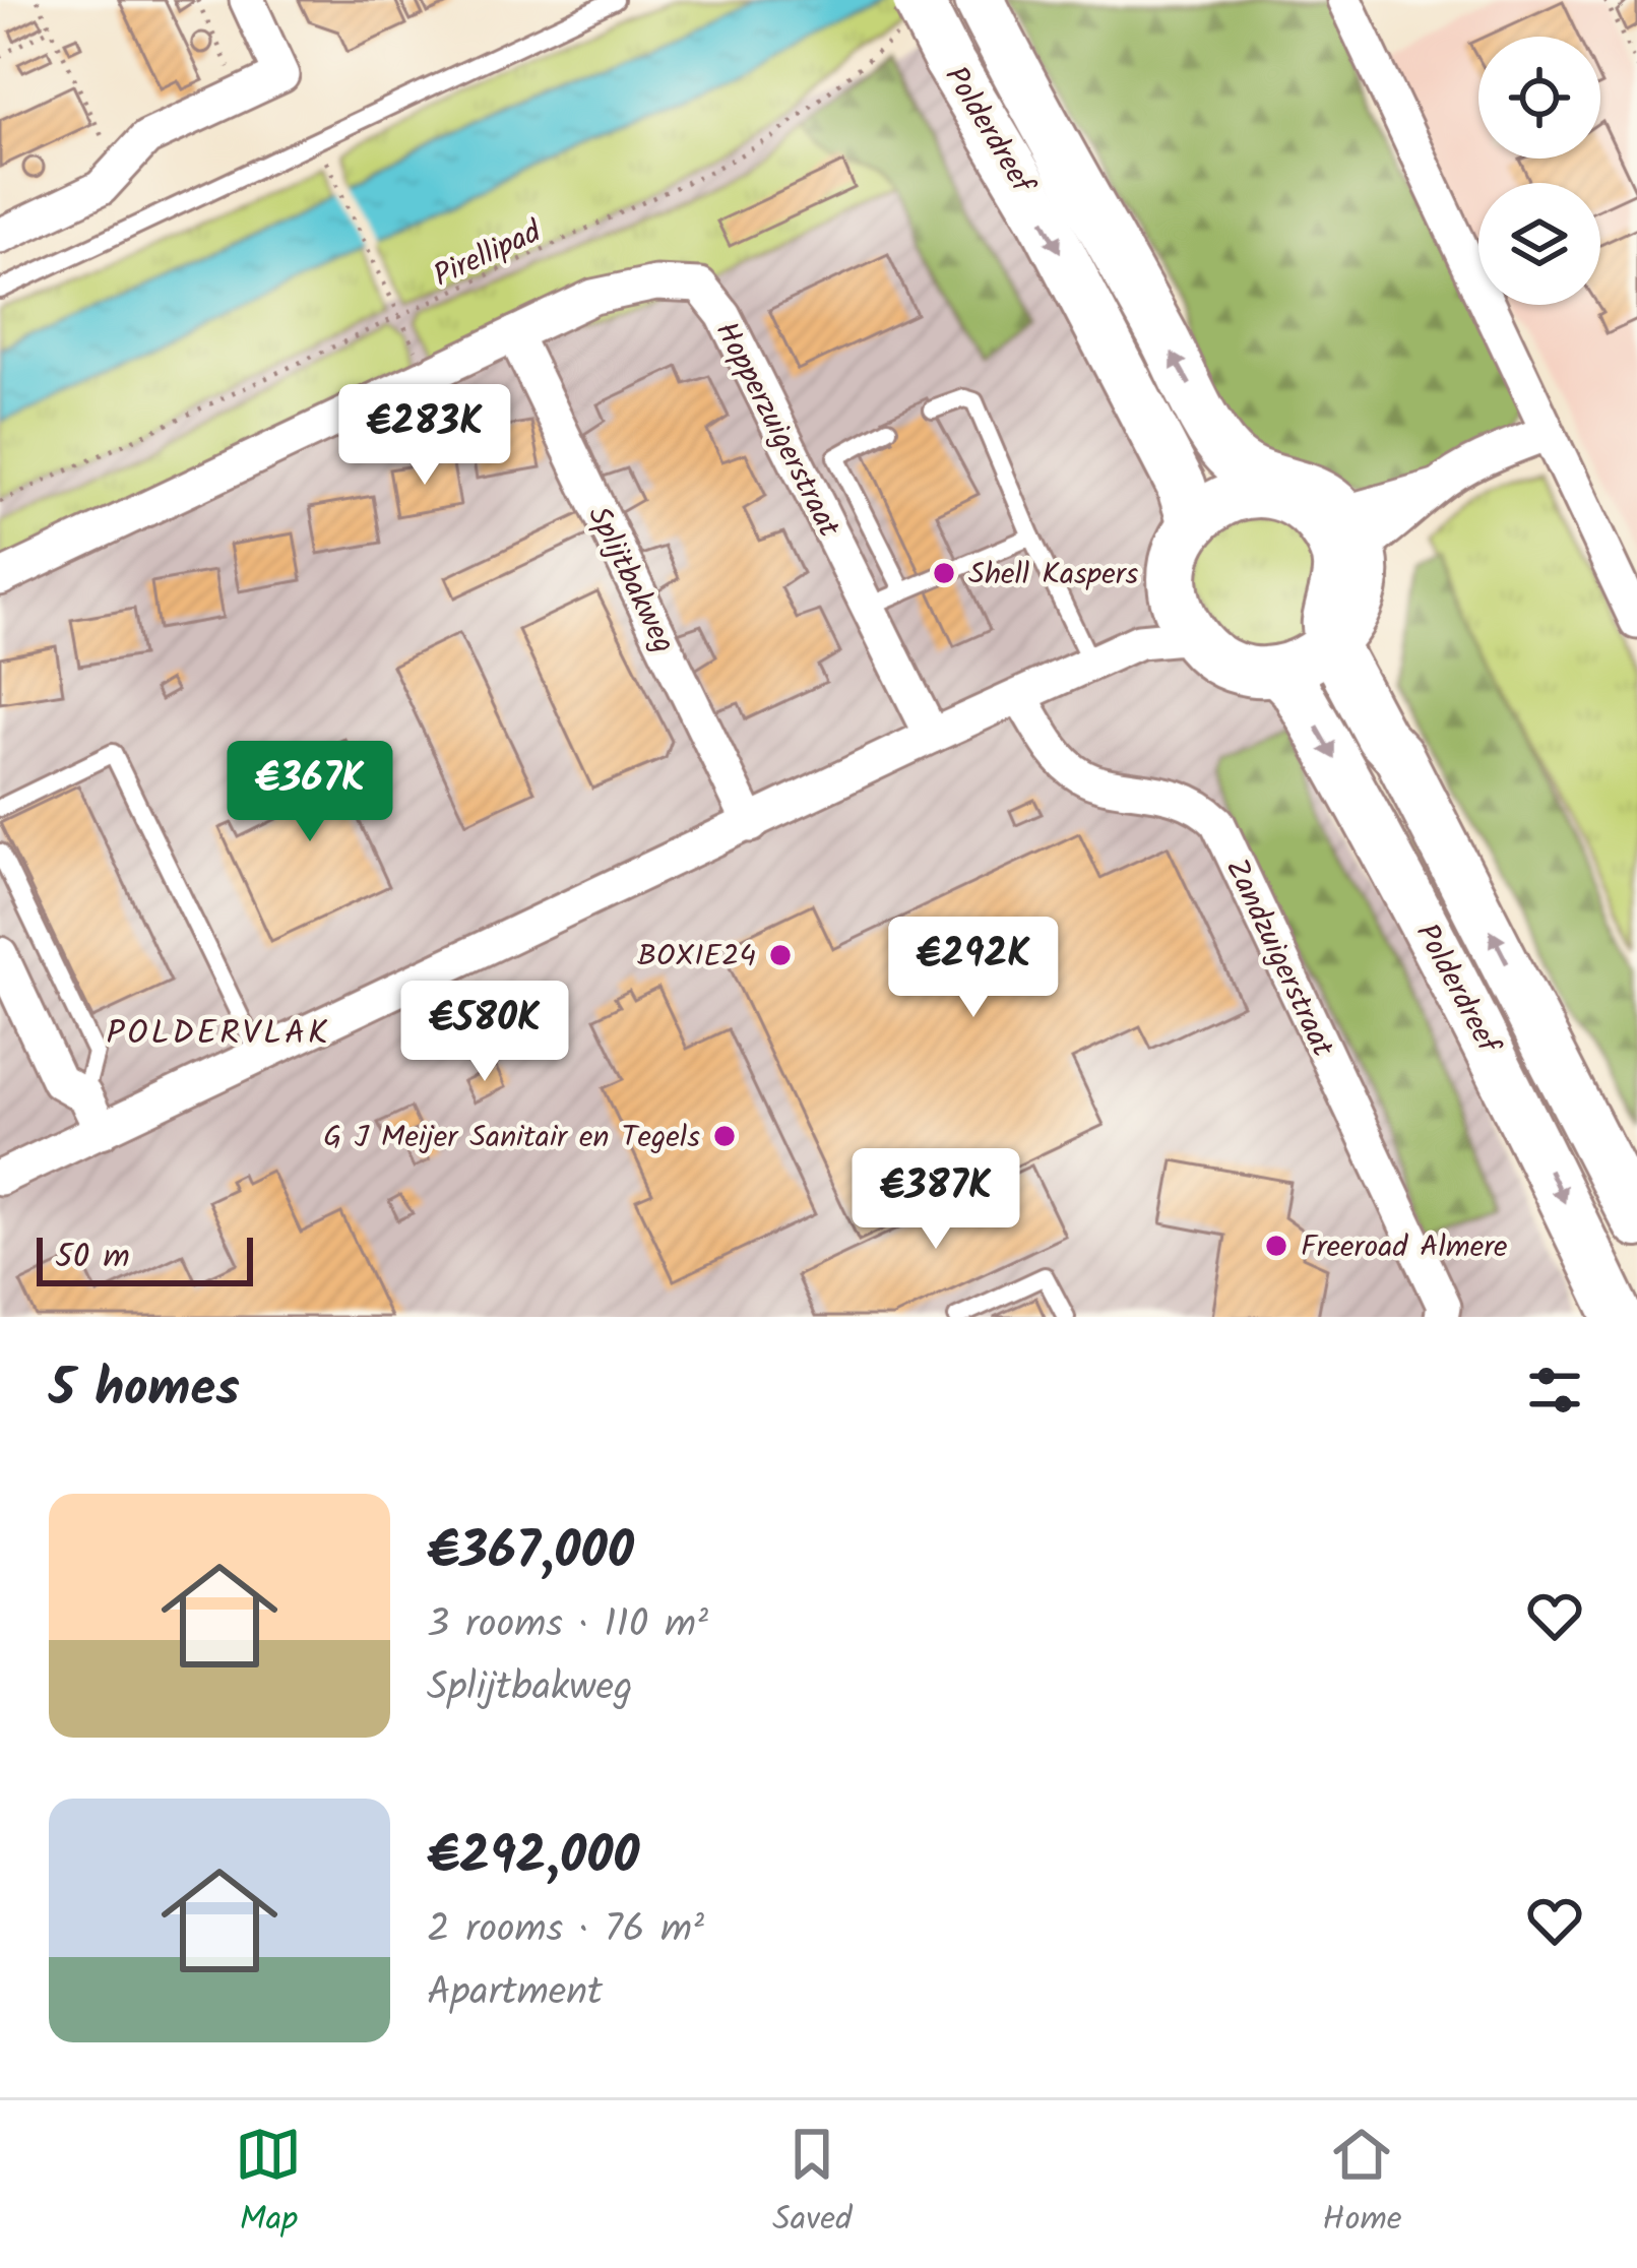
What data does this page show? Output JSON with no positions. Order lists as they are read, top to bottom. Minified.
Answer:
{"streets":{"main road":["Polderdreef"],"street":["Hopperzuigerstraat","Splijtbakweg","Zandzuigerstraat"],"path":["Pirellipad"]},"crossings":[["Polderdreef","Pirellipad"],["Hopperzuigerstraat","Splijtbakweg"]],"districts":["POLDERVLAK"],"places":["Shell Kaspers","BOXIE24","G J Meijer Sanitair en Tegels","Freeroad Almere"],"scale_bar":"50 m","page":{"price":["€283K","€367K","€292K","€580K","€387K"],"scale":"50 m","heading":"5 homes","list":[{"name":"€367,000","note":"3 rooms · 110 m² · Splijtbakweg"},{"name":"€292,000","note":"2 rooms · 76 m² · Apartment"}],"tabs":["Map","Saved","Home"]}}
